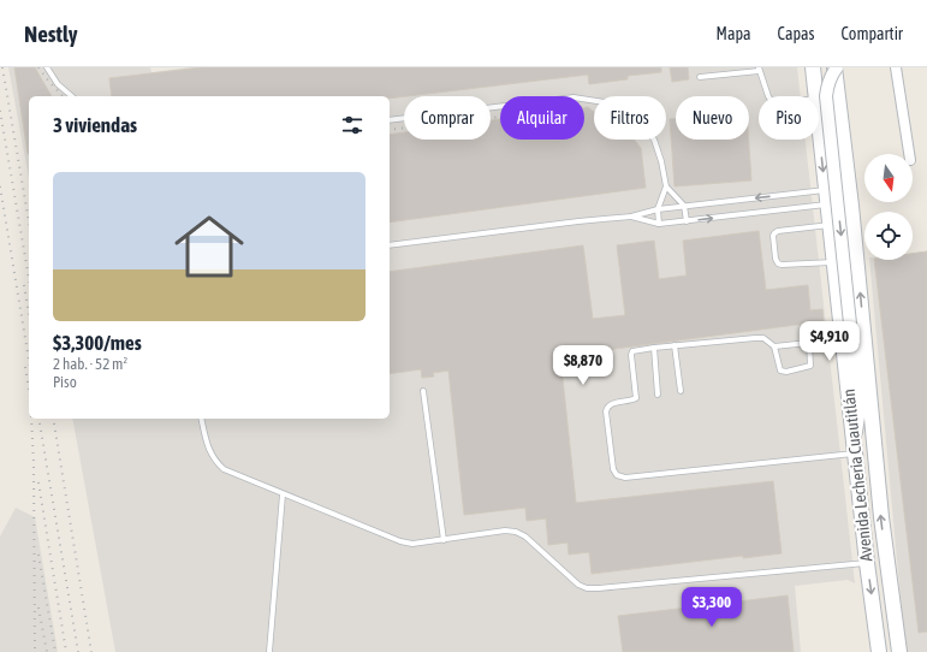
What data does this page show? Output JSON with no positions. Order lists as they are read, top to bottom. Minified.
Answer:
{"streets":{"main road":["Avenida Lecheria Cuautitlán"]},"north":"bottom","page":{"header":"Nestly","nav":["Mapa","Capas","Compartir"],"chip":["Comprar","Alquilar","Filtros","Nuevo","Piso"],"heading":"3 viviendas","list":[{"name":"$3,300/mes","note":"2 hab. · 52 m² · Piso"}],"price":["$4,910","$8,870","$3,300"]}}
